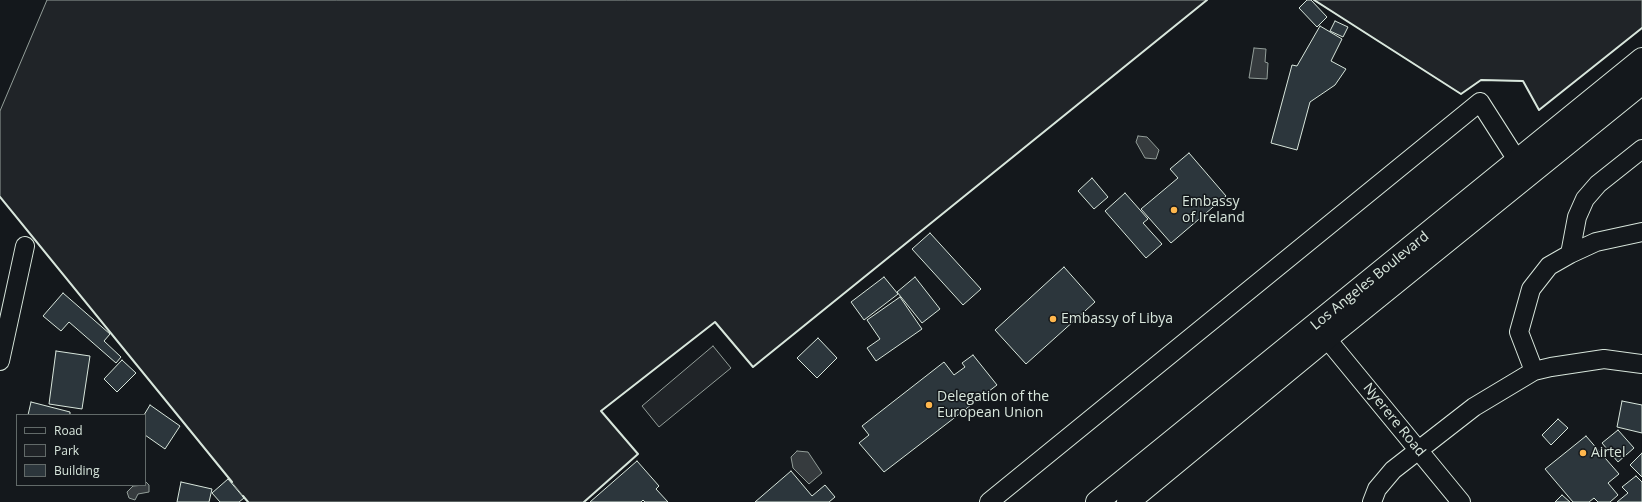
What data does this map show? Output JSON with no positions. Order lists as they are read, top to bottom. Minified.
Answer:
{"streets":{"main road":["Los Angeles Boulevard"],"street":["Nyerere Road"]},"crossings":[["Los Angeles Boulevard","Nyerere Road"]],"places":["Embassy of Ireland","Embassy of Libya","Delegation of the European Union","Airtel"],"legend":["Road","Park","Building"]}
